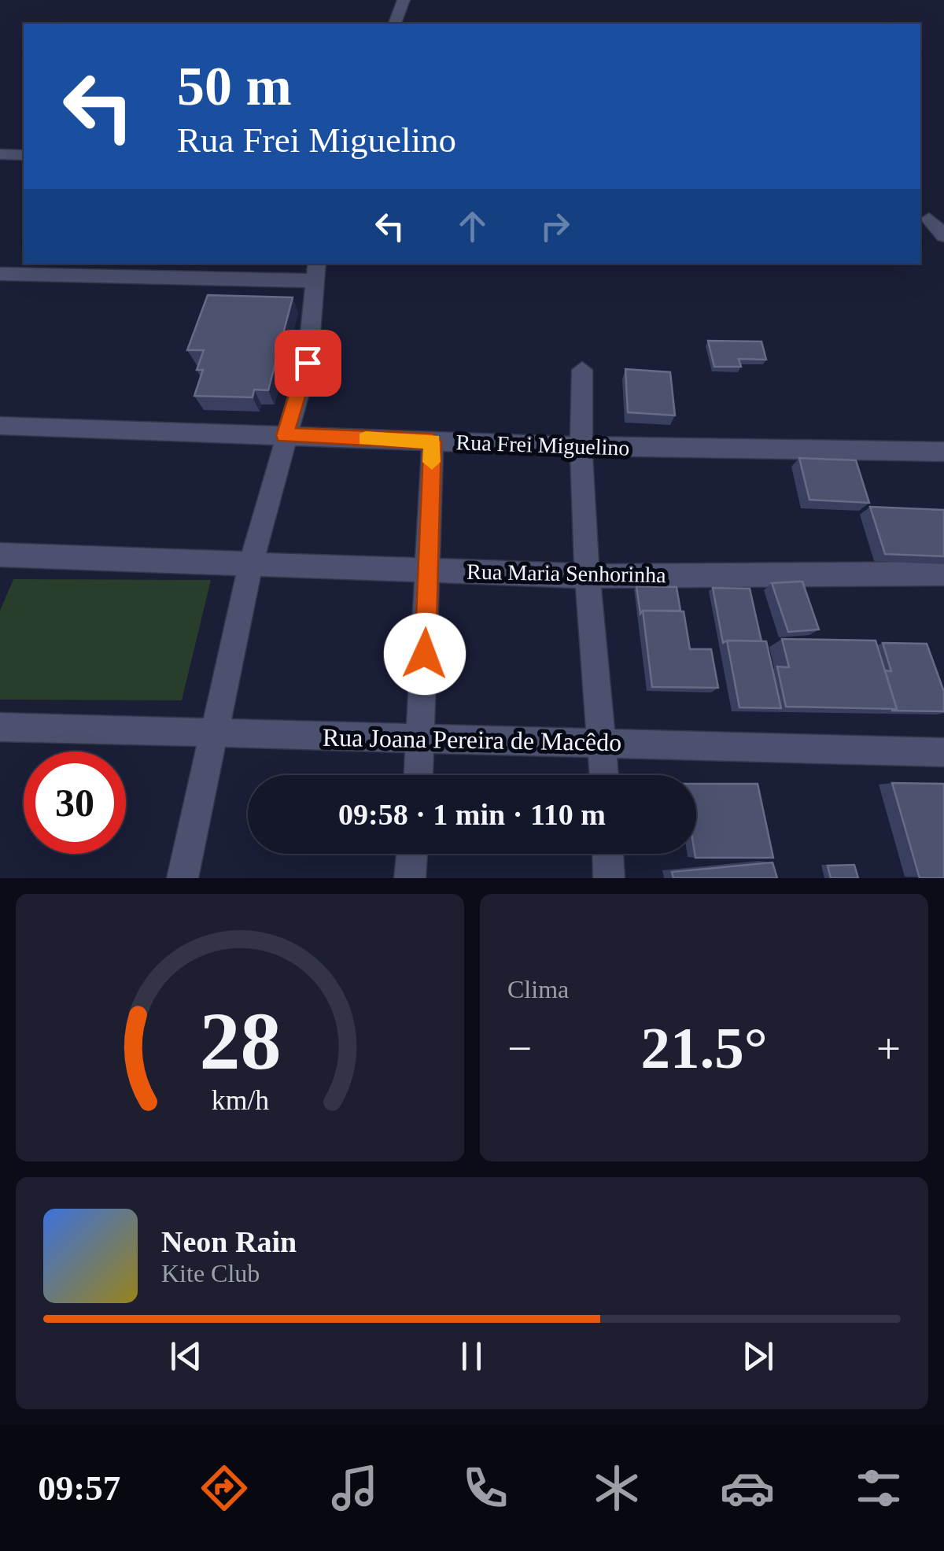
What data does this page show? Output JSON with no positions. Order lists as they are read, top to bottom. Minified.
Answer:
{"streets":{"street":["Rua Frei Miguelino","Rua Maria Senhorinha","Rua Joana Pereira de Macêdo"]},"page":{"turn":["50 m","Rua Frei Miguelino"],"limit":"30","trip":"09:58 · 1 min · 110 m","tile":"Clima","heat":["−","21.5°","+"],"song":["Neon Rain","Kite Club"],"tabs":"09:57","gauge":["28","km/h"]}}
